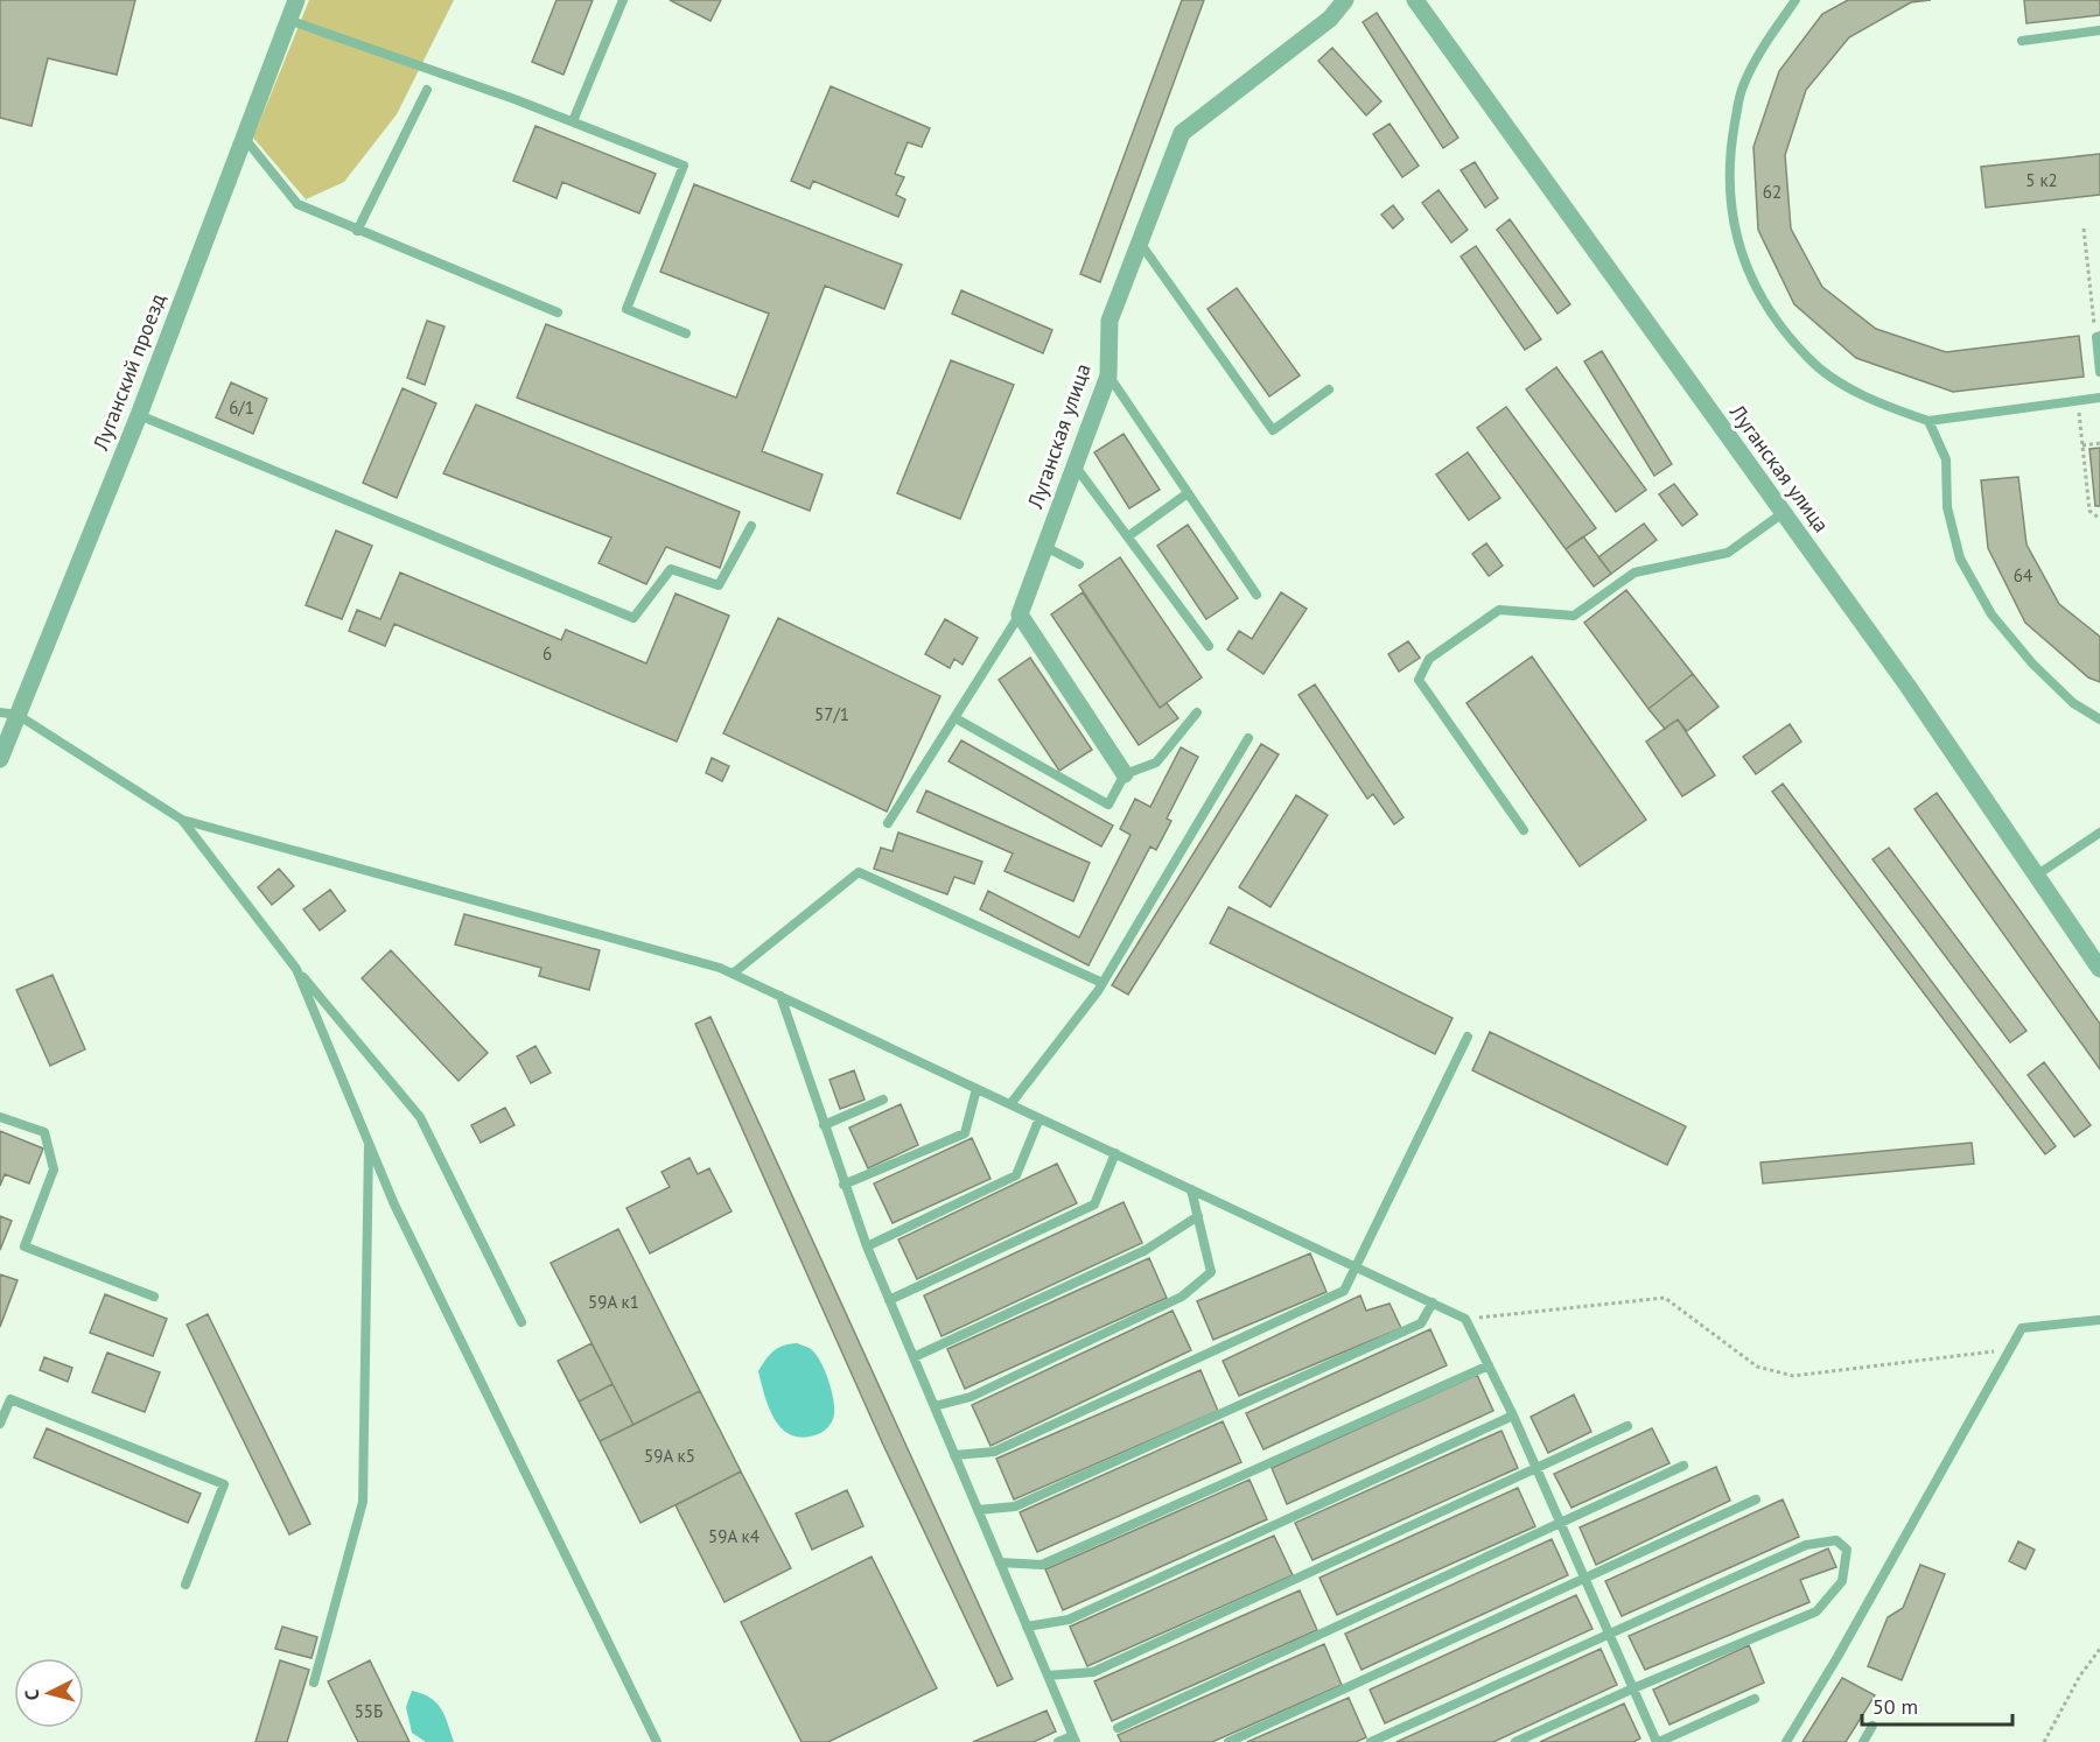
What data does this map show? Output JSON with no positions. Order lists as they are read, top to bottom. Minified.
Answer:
{"streets":{"street":["Луганский проезд","Луганская улица"]},"house_numbers":["5 к2","62","6/1","64","6","57/1","59А к1","59А к5","59А к4","55Б"],"scale_bar":"50 m","north":"left"}
